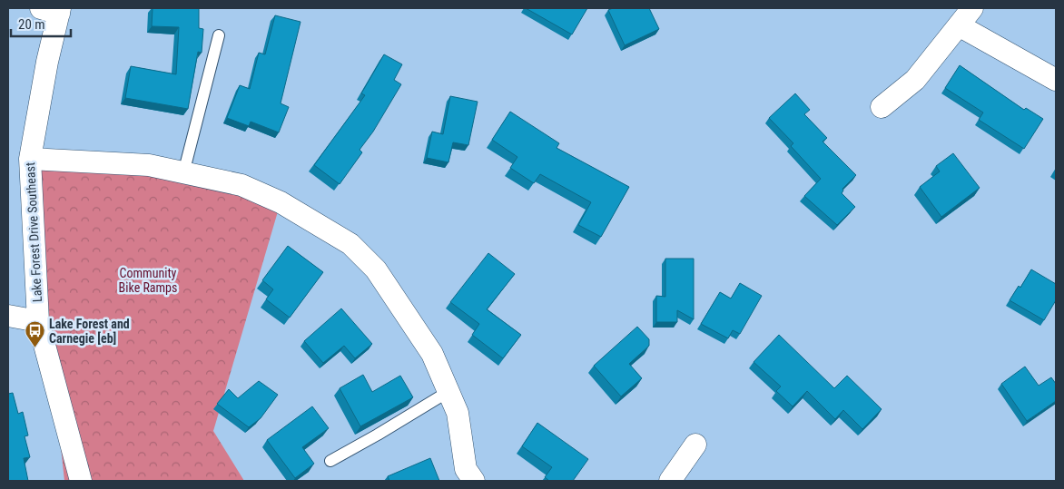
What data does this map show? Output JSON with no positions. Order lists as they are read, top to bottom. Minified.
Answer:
{"streets":{"street":["Lake Forest Drive Southeast"]},"parks":["Community Bike Ramps"],"places":{"bus stop":["Lake Forest and Carnegie [eb]"]},"scale_bar":"20 m"}
